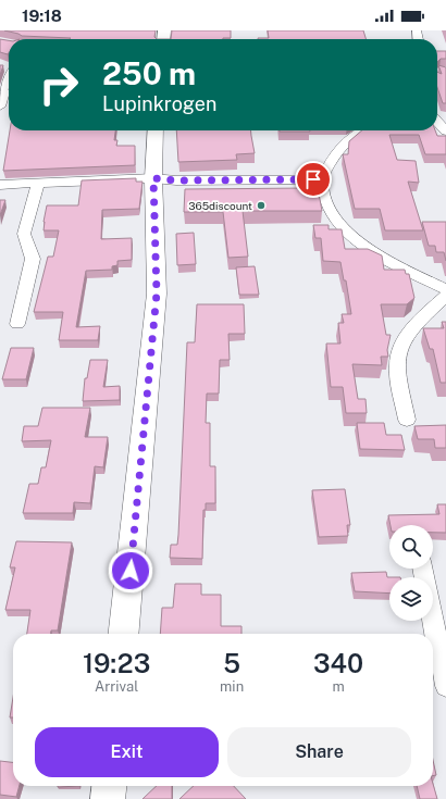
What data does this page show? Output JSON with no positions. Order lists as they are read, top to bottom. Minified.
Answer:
{"places":["365discount"],"page":{"status":"19:18","turn":["250 m","Lupinkrogen"],"eta":["19:23","Arrival","5","min","340","m"],"buttons":["Exit","Share"]}}
